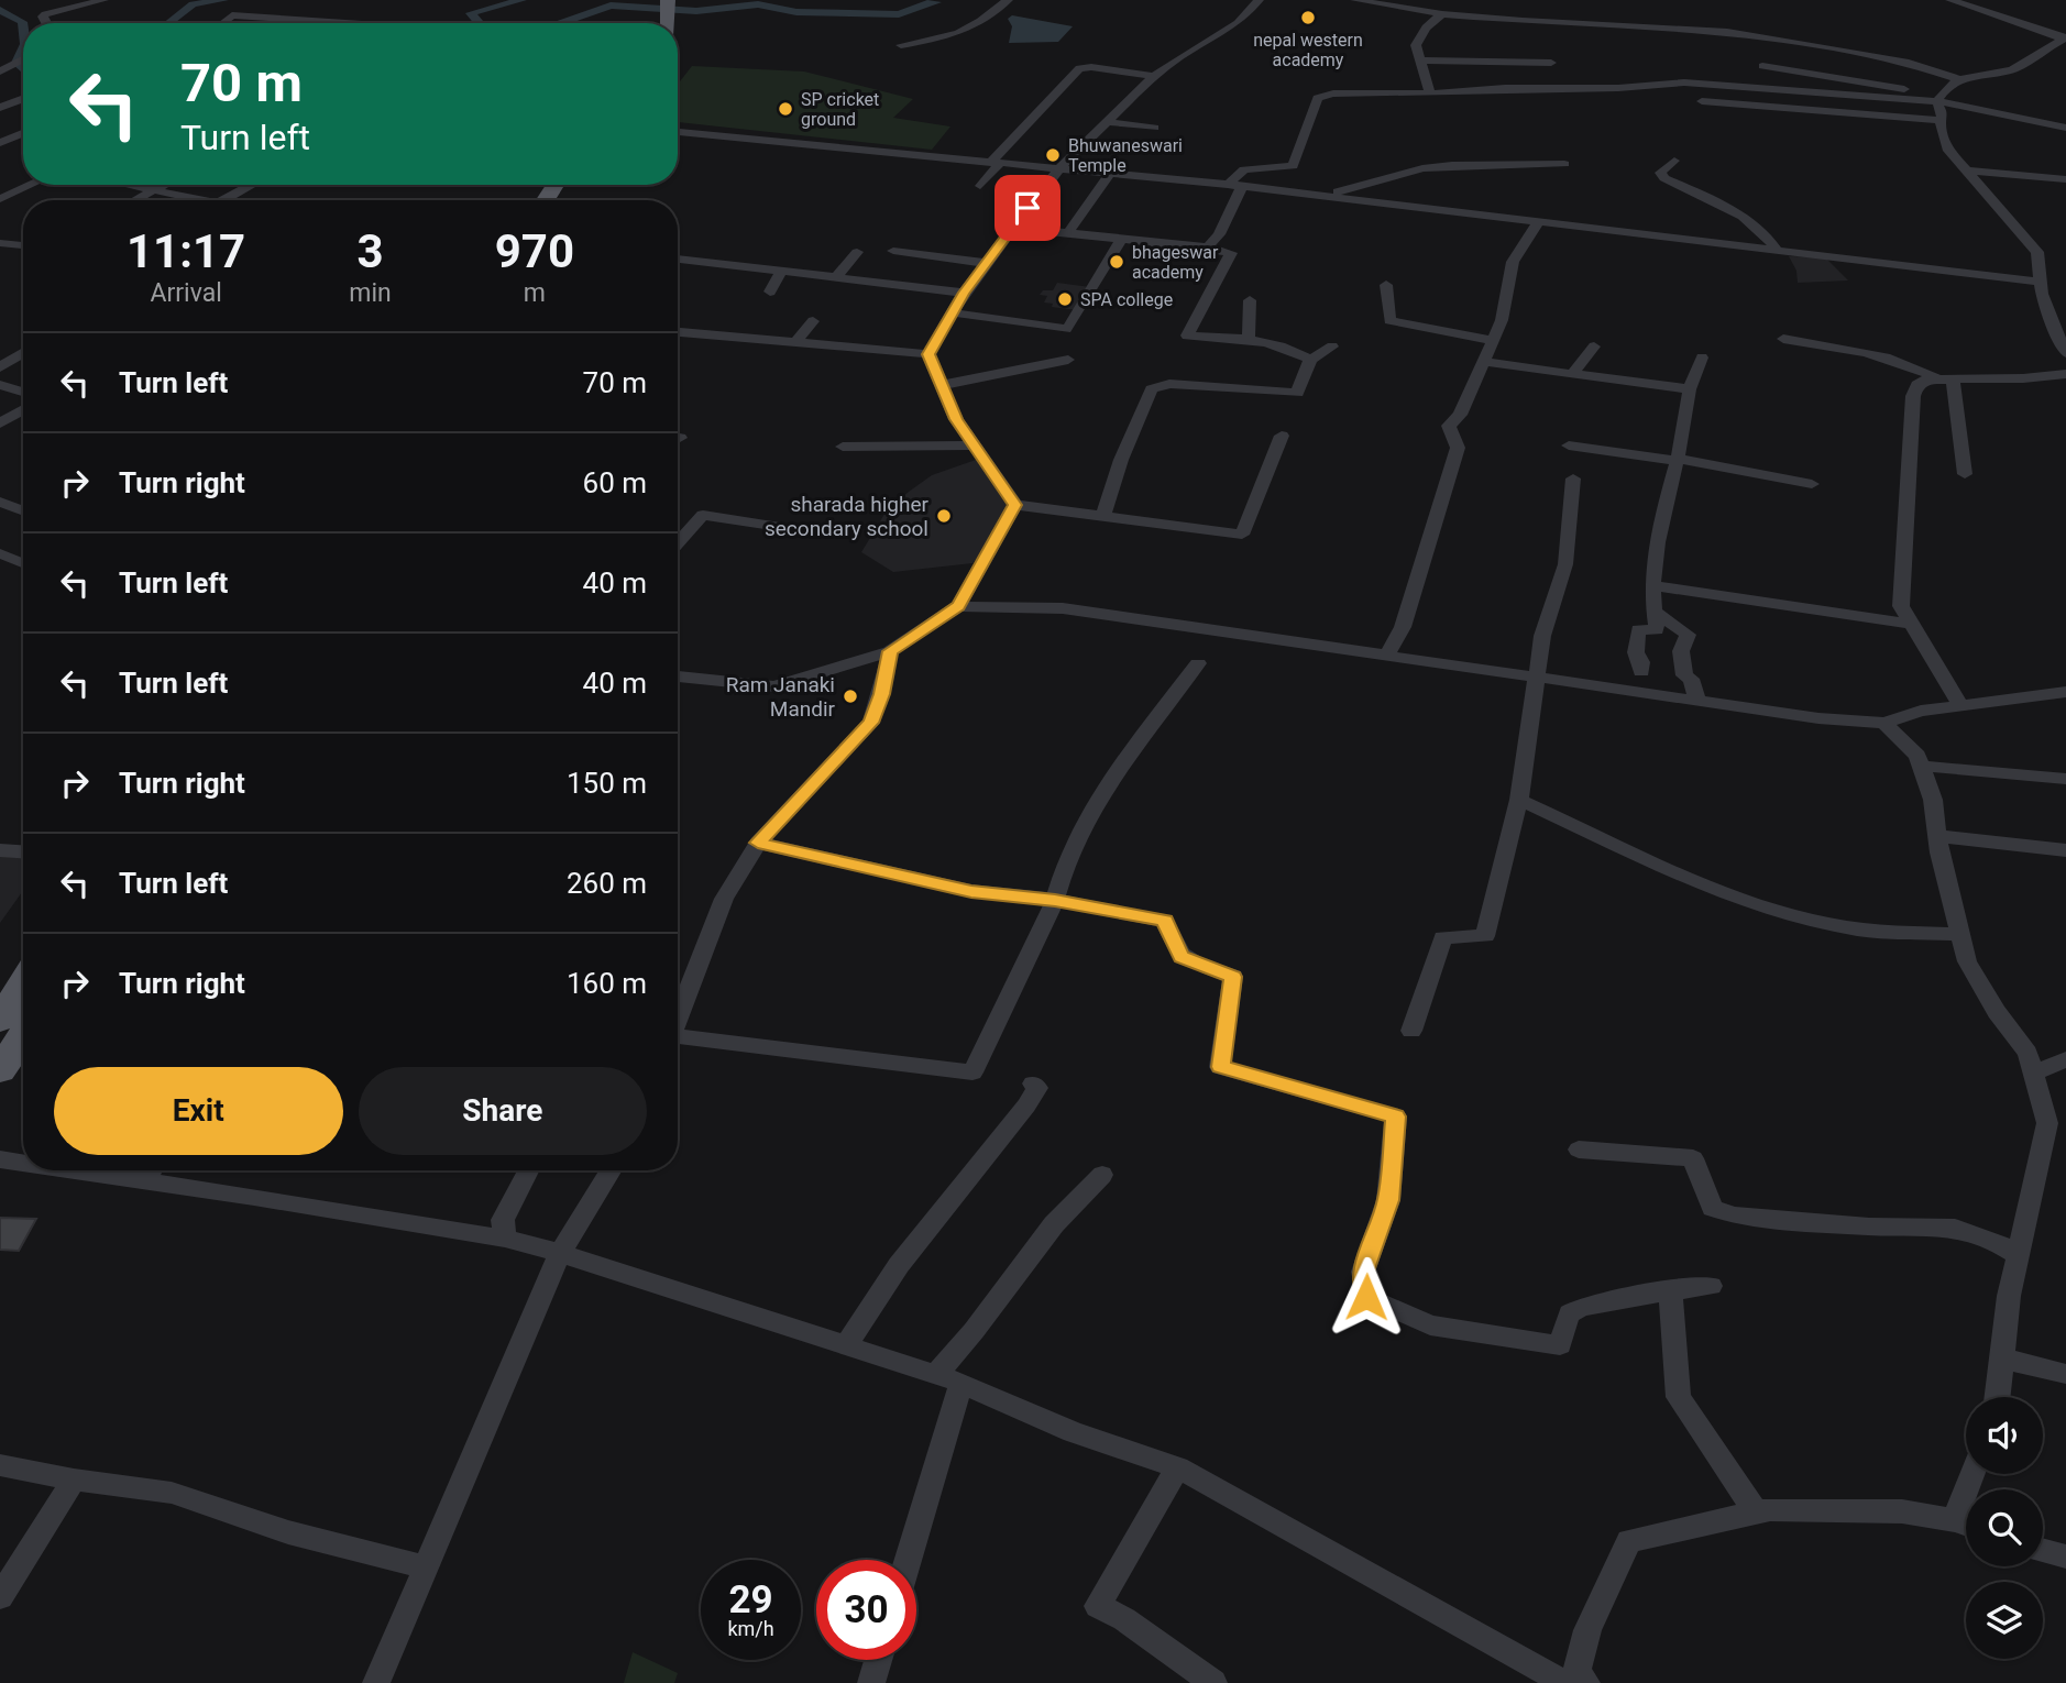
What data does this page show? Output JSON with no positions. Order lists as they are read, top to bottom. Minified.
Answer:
{"places":["nepal western academy","SP cricket ground","Bhuwaneswari Temple","bhageswar academy","SPA college","sharada higher secondary school","Ram Janaki Mandir"],"page":{"turn":["70 m","Turn left"],"eta":["11:17","Arrival","3","min","970","m"],"list":[{"name":"Turn left","value":"70 m"},{"name":"Turn right","value":"60 m"},{"name":"Turn left","value":"40 m"},{"name":"Turn left","value":"40 m"},{"name":"Turn right","value":"150 m"},{"name":"Turn left","value":"260 m"},{"name":"Turn right","value":"160 m"}],"buttons":["Exit","Share"],"speed":"29 km/h","limit":"30"}}
